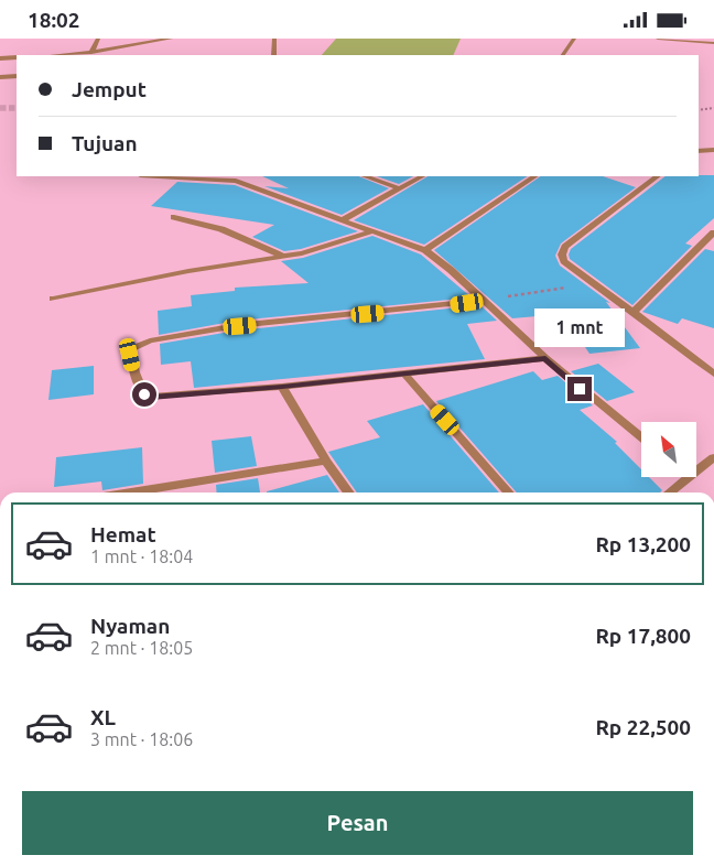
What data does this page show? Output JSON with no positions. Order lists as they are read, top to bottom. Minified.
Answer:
{"north":"top left","page":{"status":"18:02","banner":["Jemput","Tujuan"],"bubble":"1 mnt","list":[{"name":"Hemat","note":"1 mnt · 18:04","value":"Rp 13,200"},{"name":"Nyaman","note":"2 mnt · 18:05","value":"Rp 17,800"},{"name":"XL","note":"3 mnt · 18:06","value":"Rp 22,500"}],"buttons":"Pesan"}}
